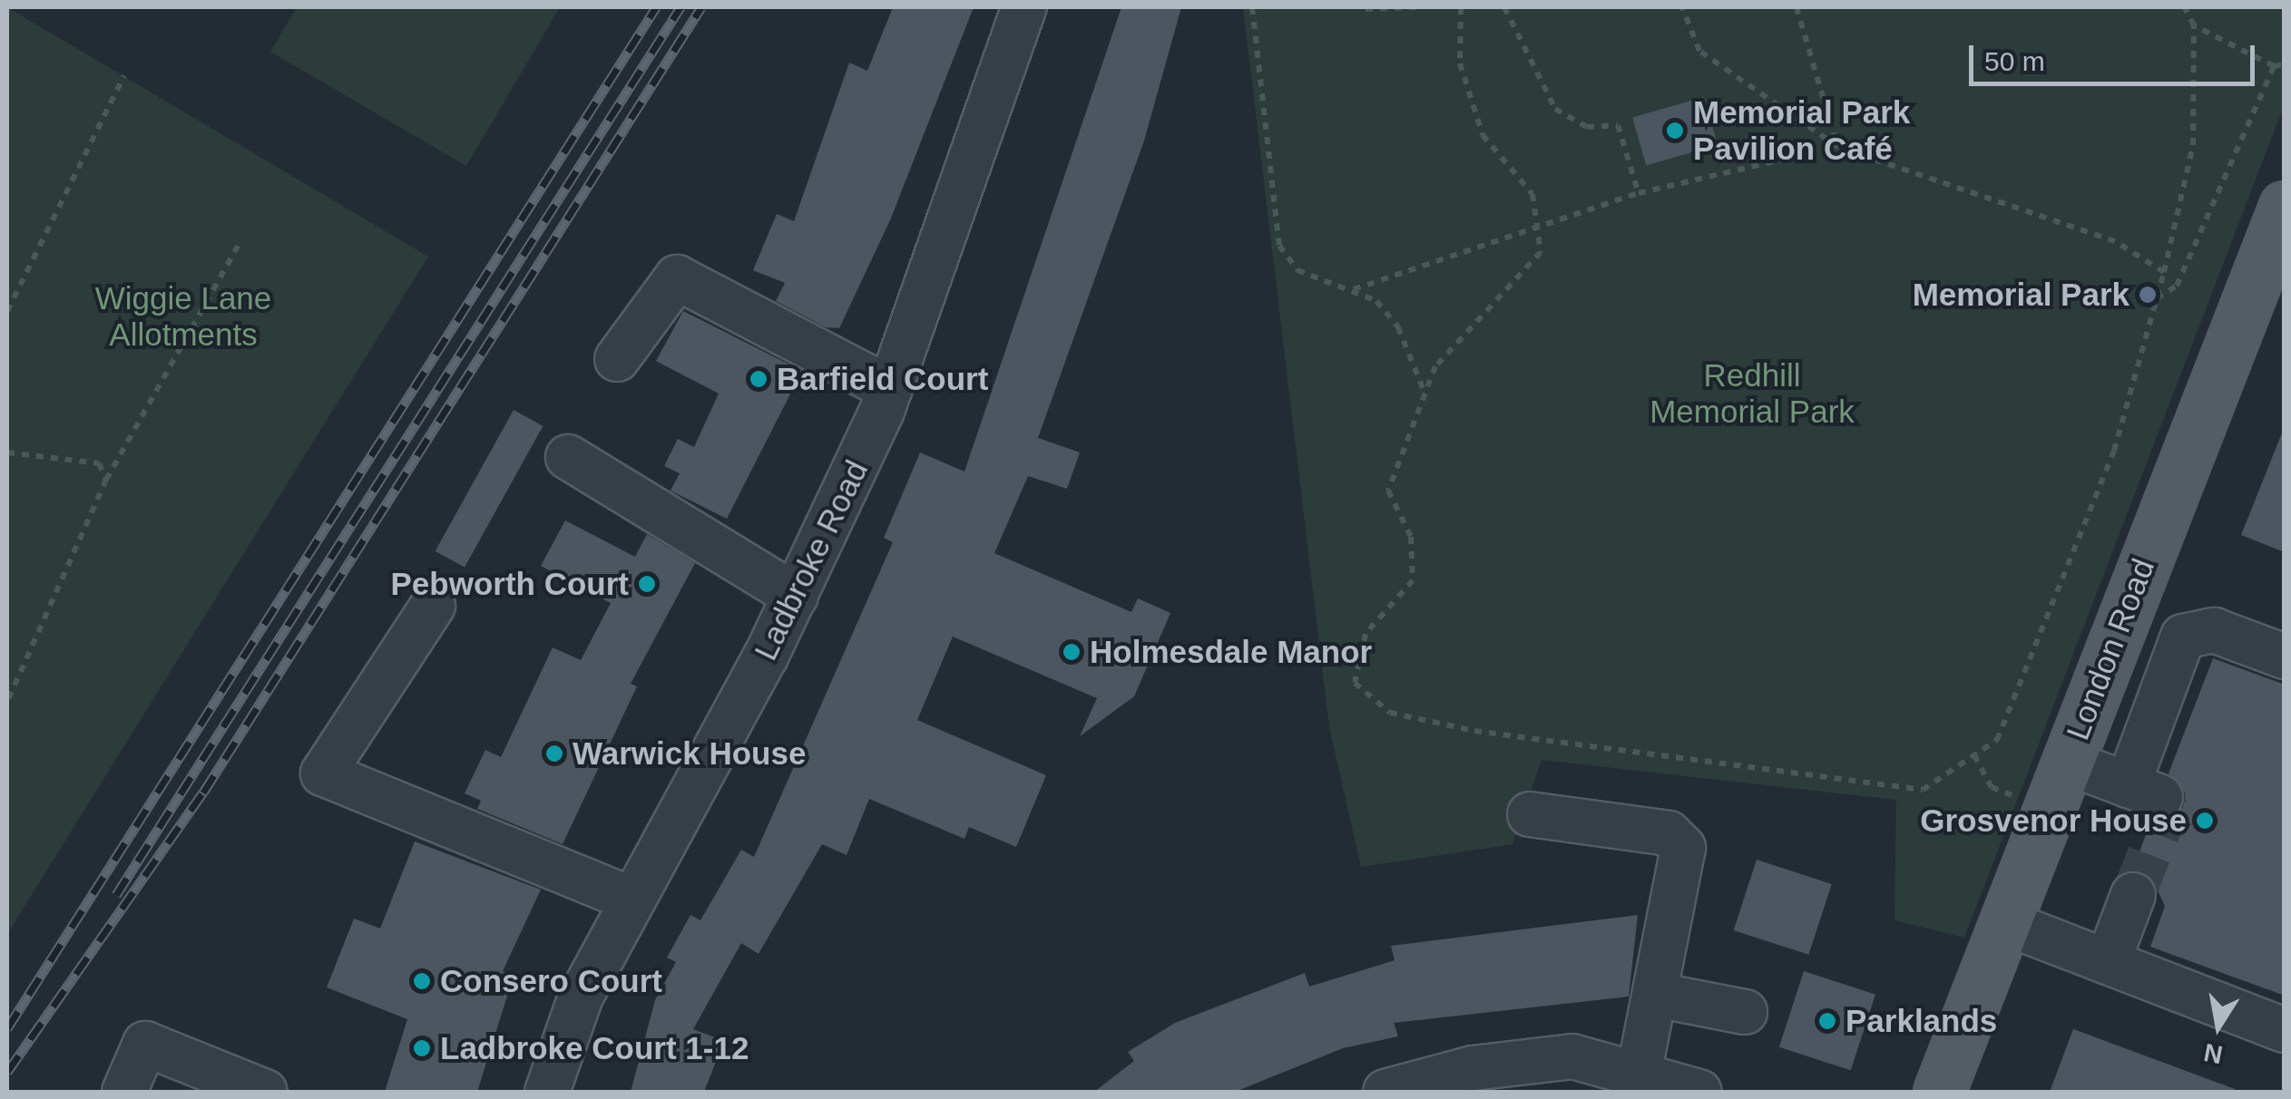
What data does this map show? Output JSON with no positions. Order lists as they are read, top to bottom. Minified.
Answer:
{"streets":{"main road":["London Road"],"street":["Ladbroke Road"]},"parks":["Wiggie Lane Allotments","Redhill Memorial Park"],"places":["Memorial Park Pavilion Café","Memorial Park","Barfield Court","Pebworth Court","Holmesdale Manor","Warwick House","Grosvenor House","Consero Court","Parklands","Ladbroke Court 1-12"],"scale_bar":"50 m","north":"bottom"}
